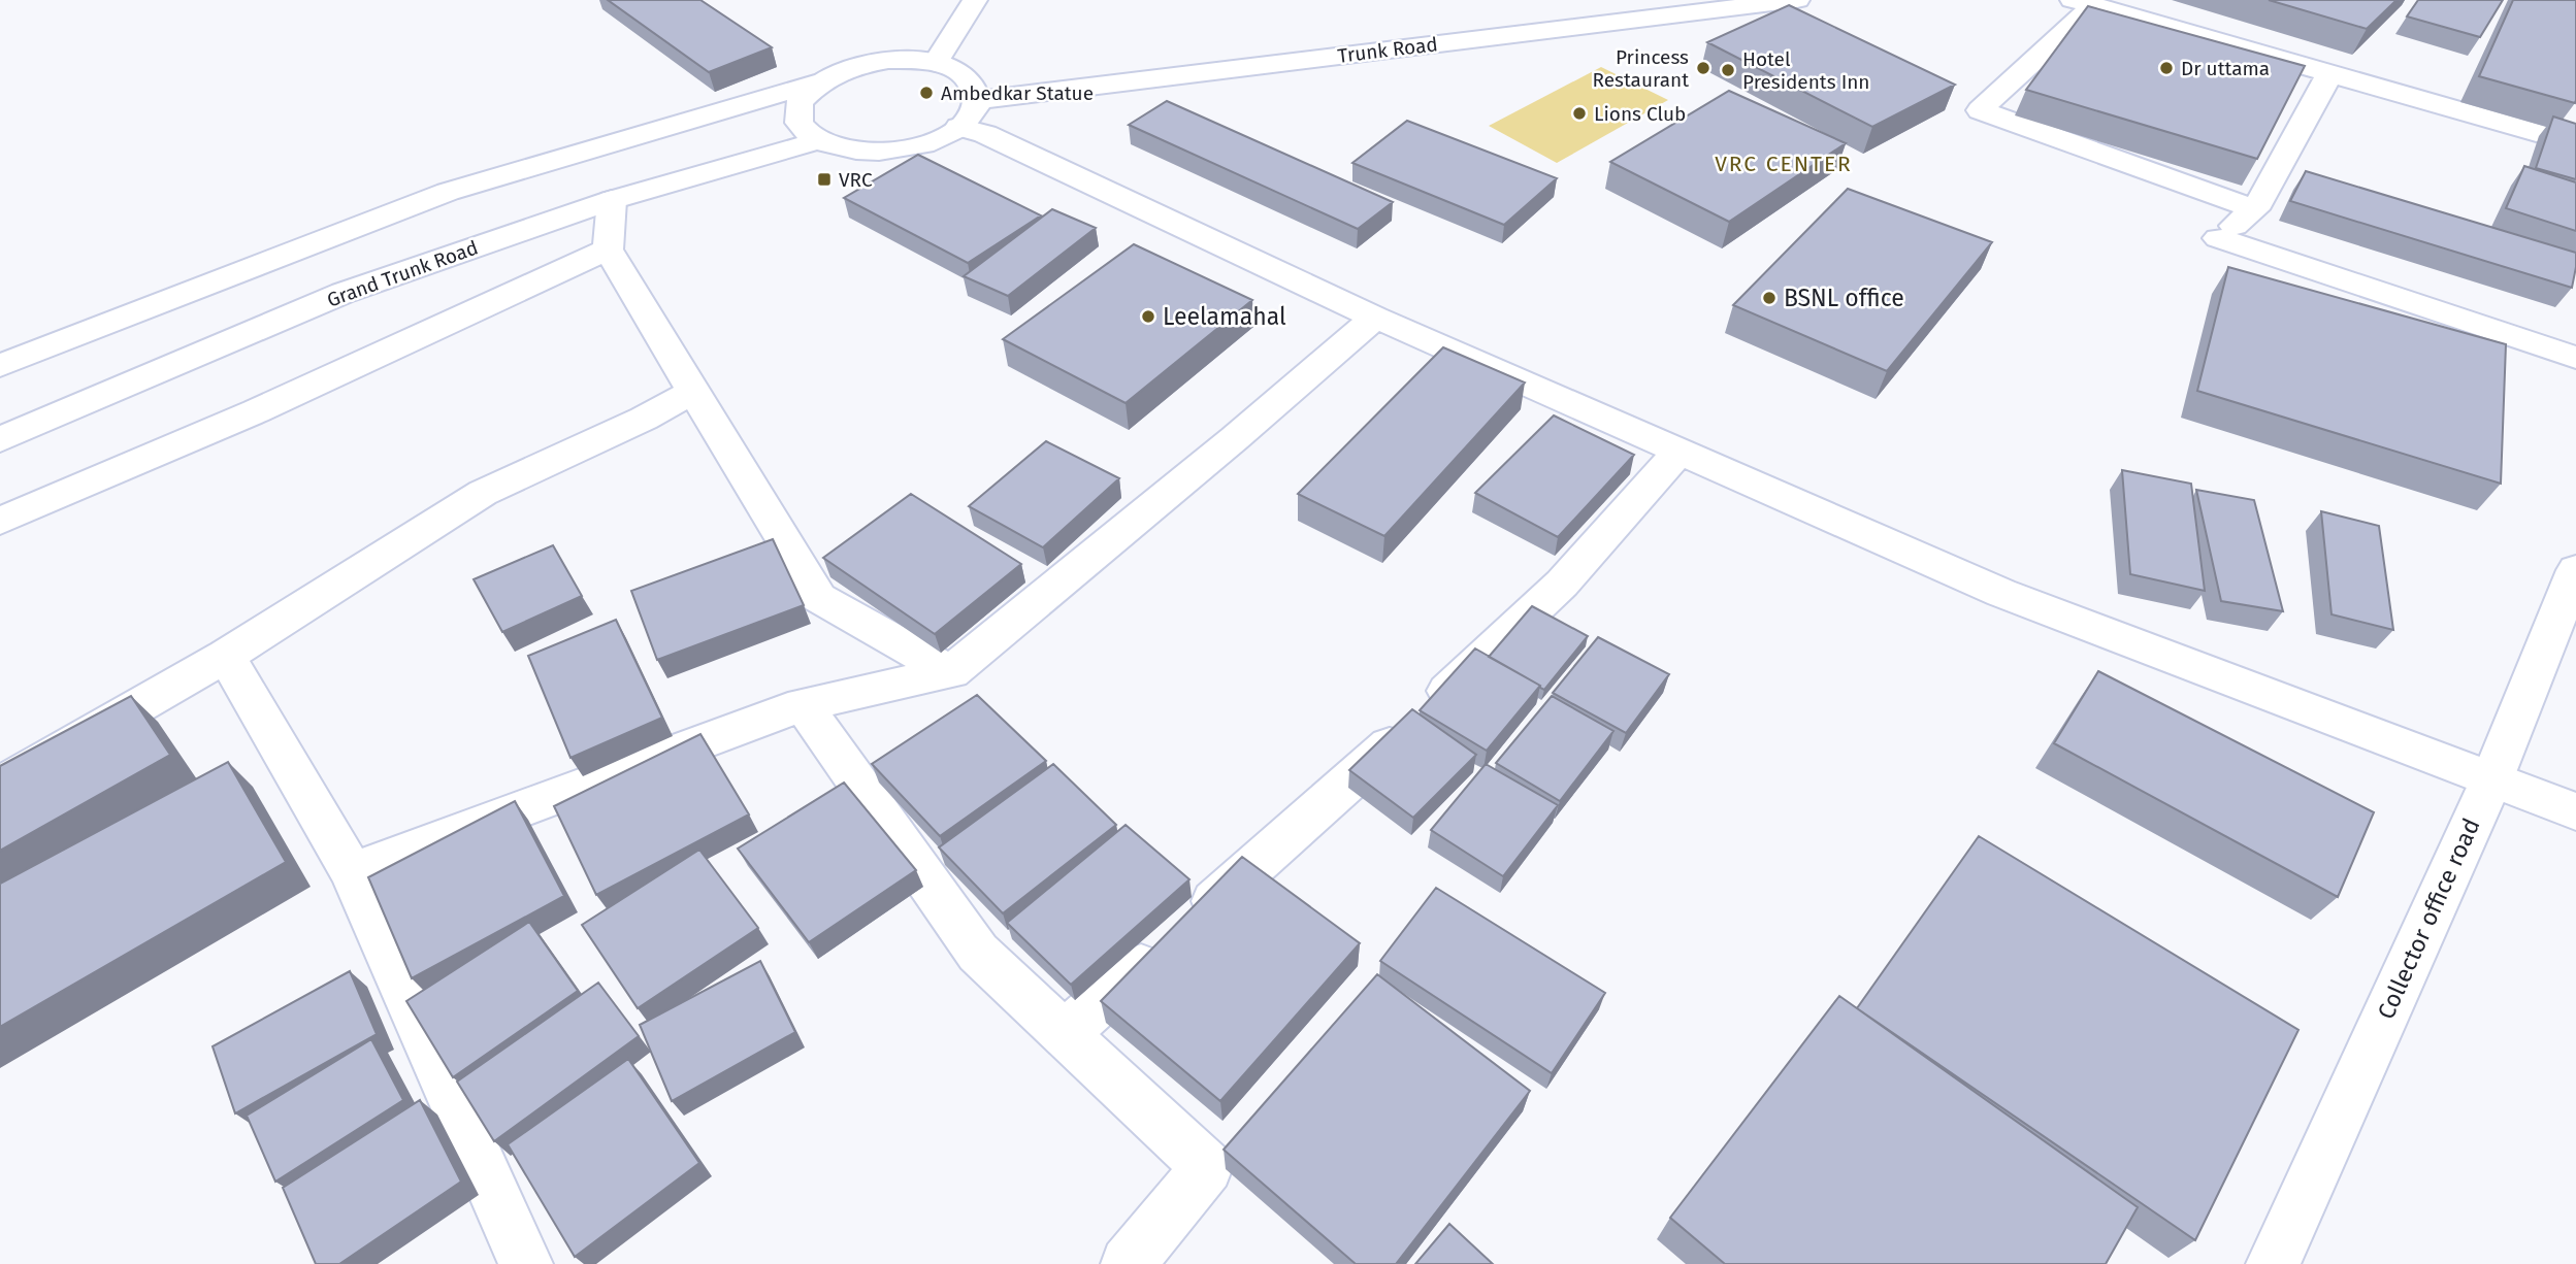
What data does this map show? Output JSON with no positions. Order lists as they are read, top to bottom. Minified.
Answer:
{"streets":{"street":["Trunk Road","Grand Trunk Road","Collector office road"]},"districts":["VRC CENTER"],"places":{"other":["Princess Restaurant","Dr uttama","Hotel Presidents Inn","Ambedkar Statue","Lions Club","BSNL office","Leelamahal"],"transit":["VRC"]}}
